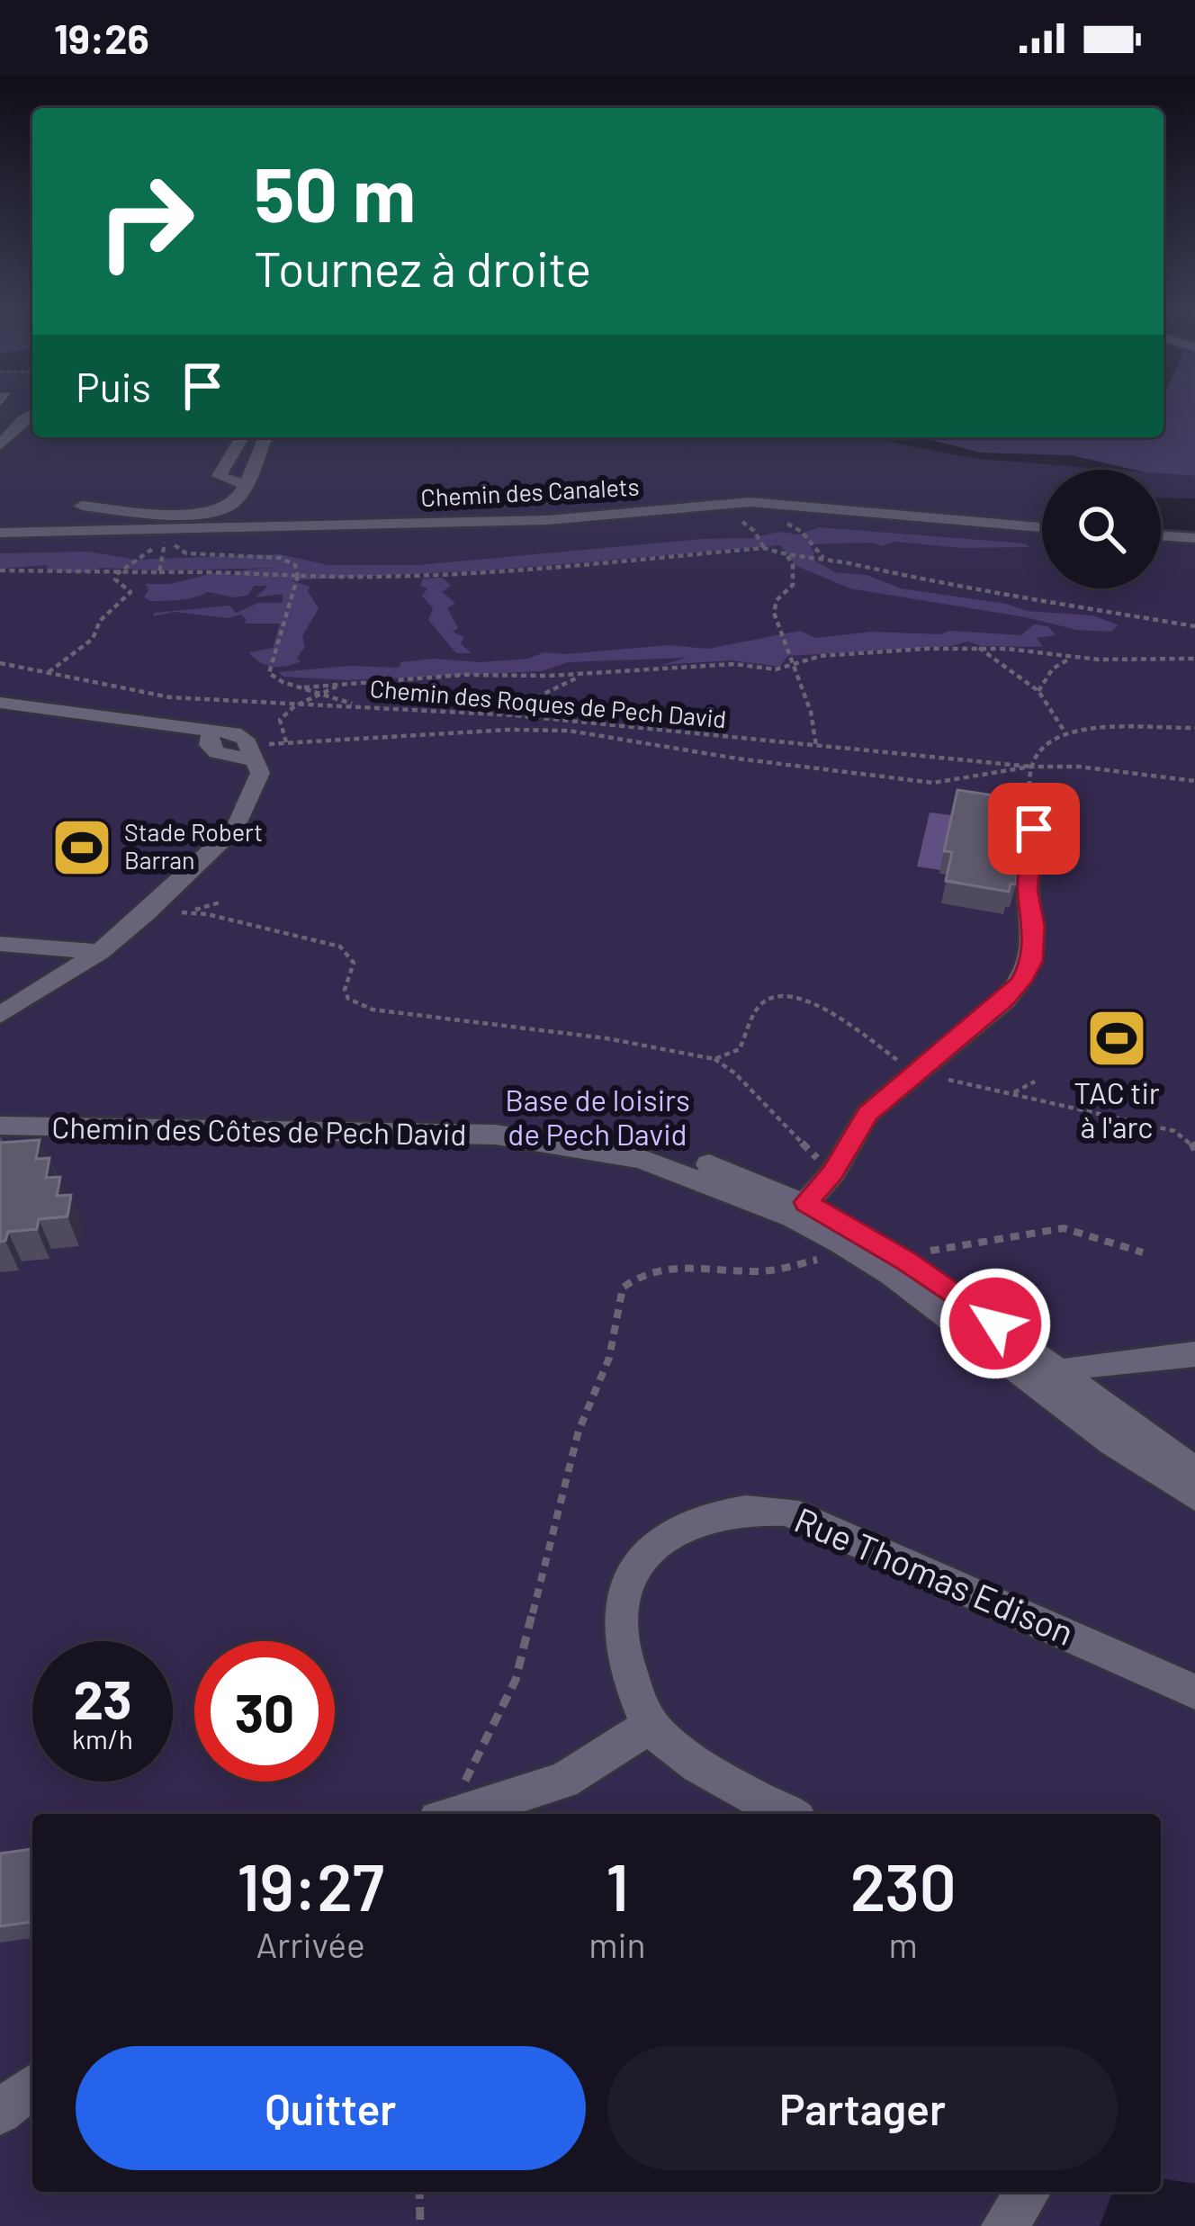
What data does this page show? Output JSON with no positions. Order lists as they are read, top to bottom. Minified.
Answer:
{"streets":{"street":["Chemin des Canalets","Chemin des Côtes de Pech David","Rue Thomas Edison"],"path":["Chemin des Roques de Pech David"]},"parks":["Base de loisirs de Pech David"],"places":{"sports":["Stade Robert Barran","TAC tir à l'arc"]},"page":{"status":"19:26","turn":["50 m","Tournez à droite"],"then":"Puis","speed":"23 km/h","limit":"30","eta":["19:27","Arrivée","1","min","230","m"],"buttons":["Quitter","Partager"]}}
